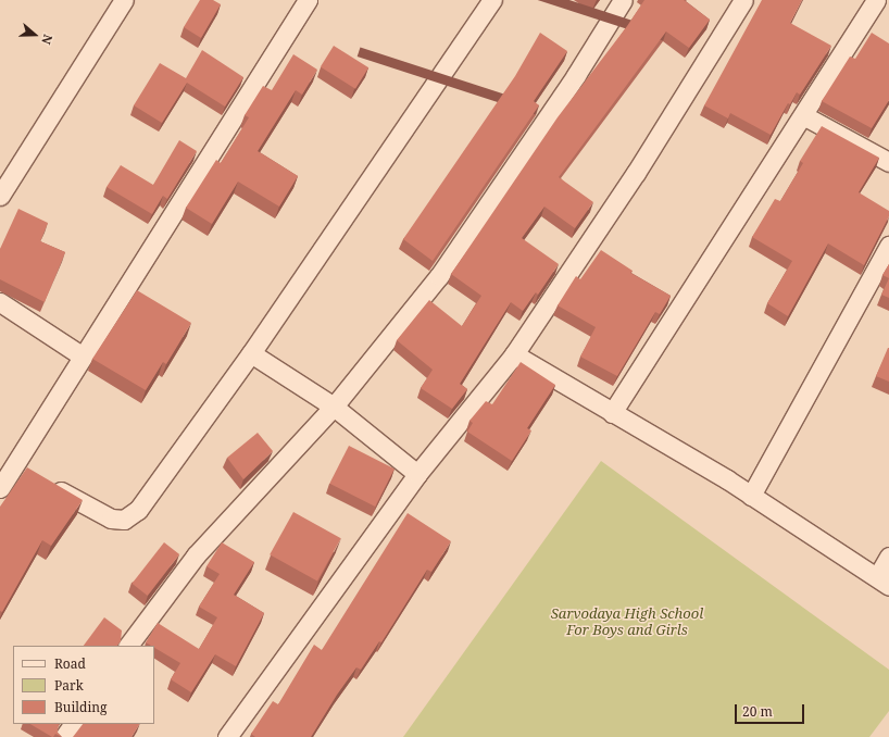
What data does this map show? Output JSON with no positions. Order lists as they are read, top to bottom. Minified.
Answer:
{"parks":["Sarvodaya High School For Boys and Girls"],"legend":["Road","Park","Building"],"scale_bar":"20 m","north":"right"}
